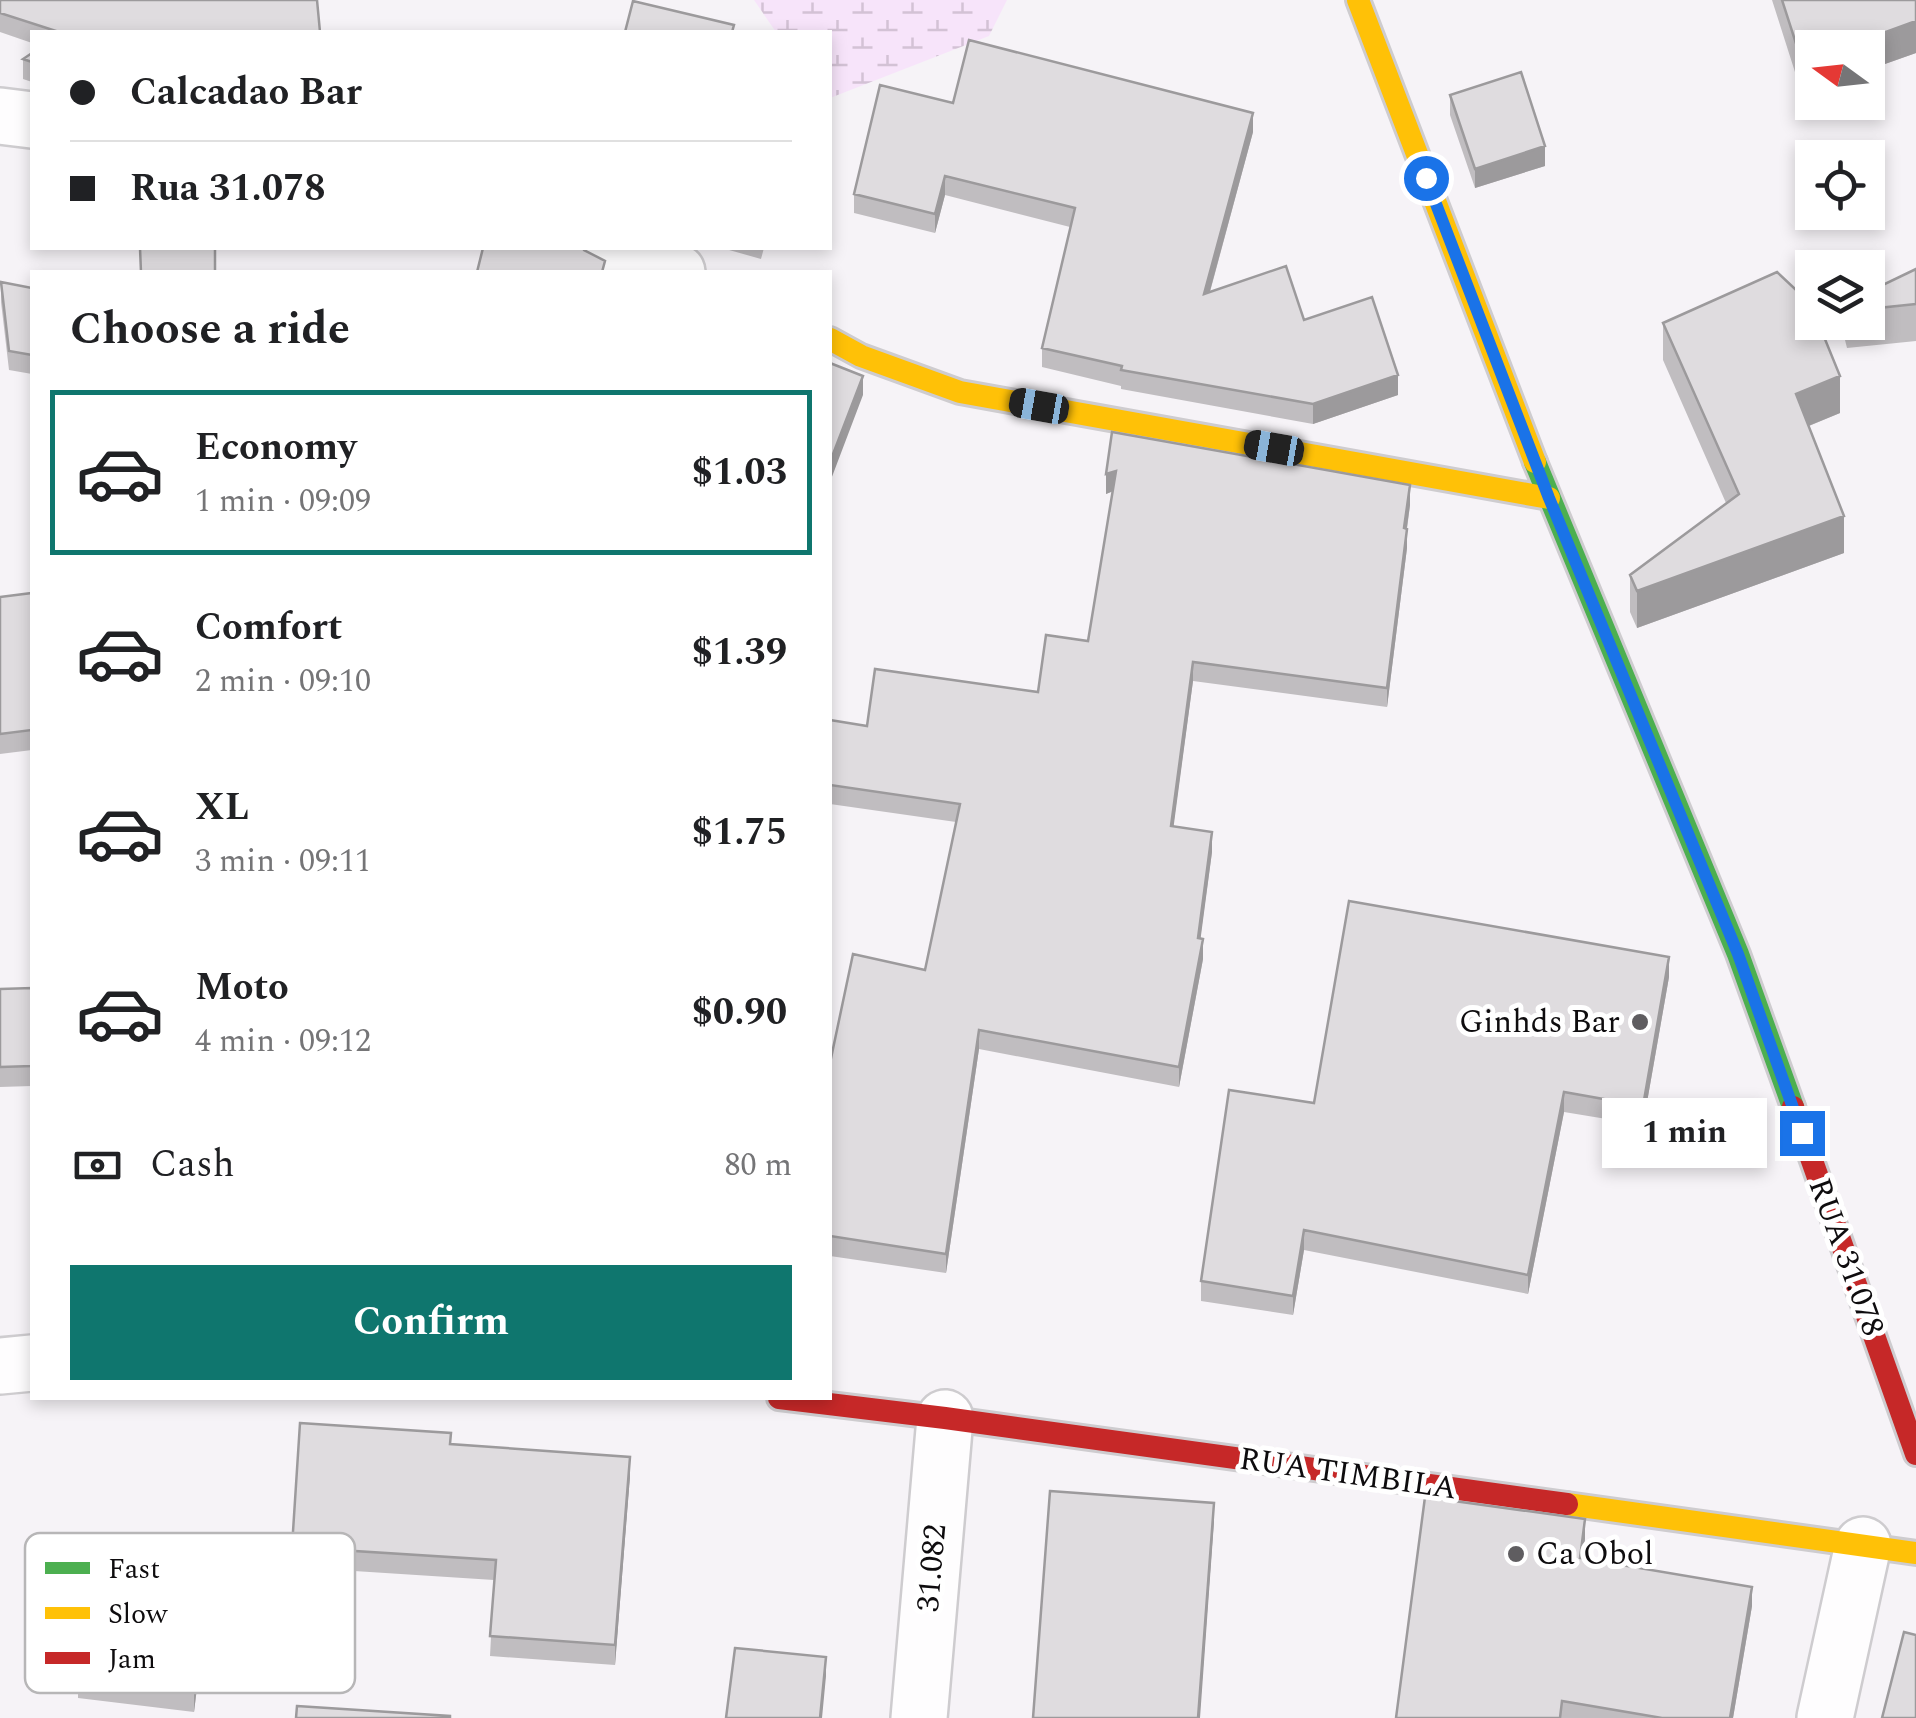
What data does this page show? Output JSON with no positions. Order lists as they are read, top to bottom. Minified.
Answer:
{"streets":{"street":["RUA 31.078","RUA TIMBILA","31.082"]},"crossings":[["RUA TIMBILA","31.082"]],"places":["Ginhds Bar","Ca Obol"],"legend":["Fast","Slow","Jam"],"north":"left","page":{"banner":["Calcadao Bar","Rua 31.078"],"heading":"Choose a ride","list":[{"name":"Economy","note":"1 min · 09:09","value":"$1.03"},{"name":"Comfort","note":"2 min · 09:10","value":"$1.39"},{"name":"XL","note":"3 min · 09:11","value":"$1.75"},{"name":"Moto","note":"4 min · 09:12","value":"$0.90"}],"bubble":"1 min","pay":["Cash","80 m"],"buttons":"Confirm"}}
